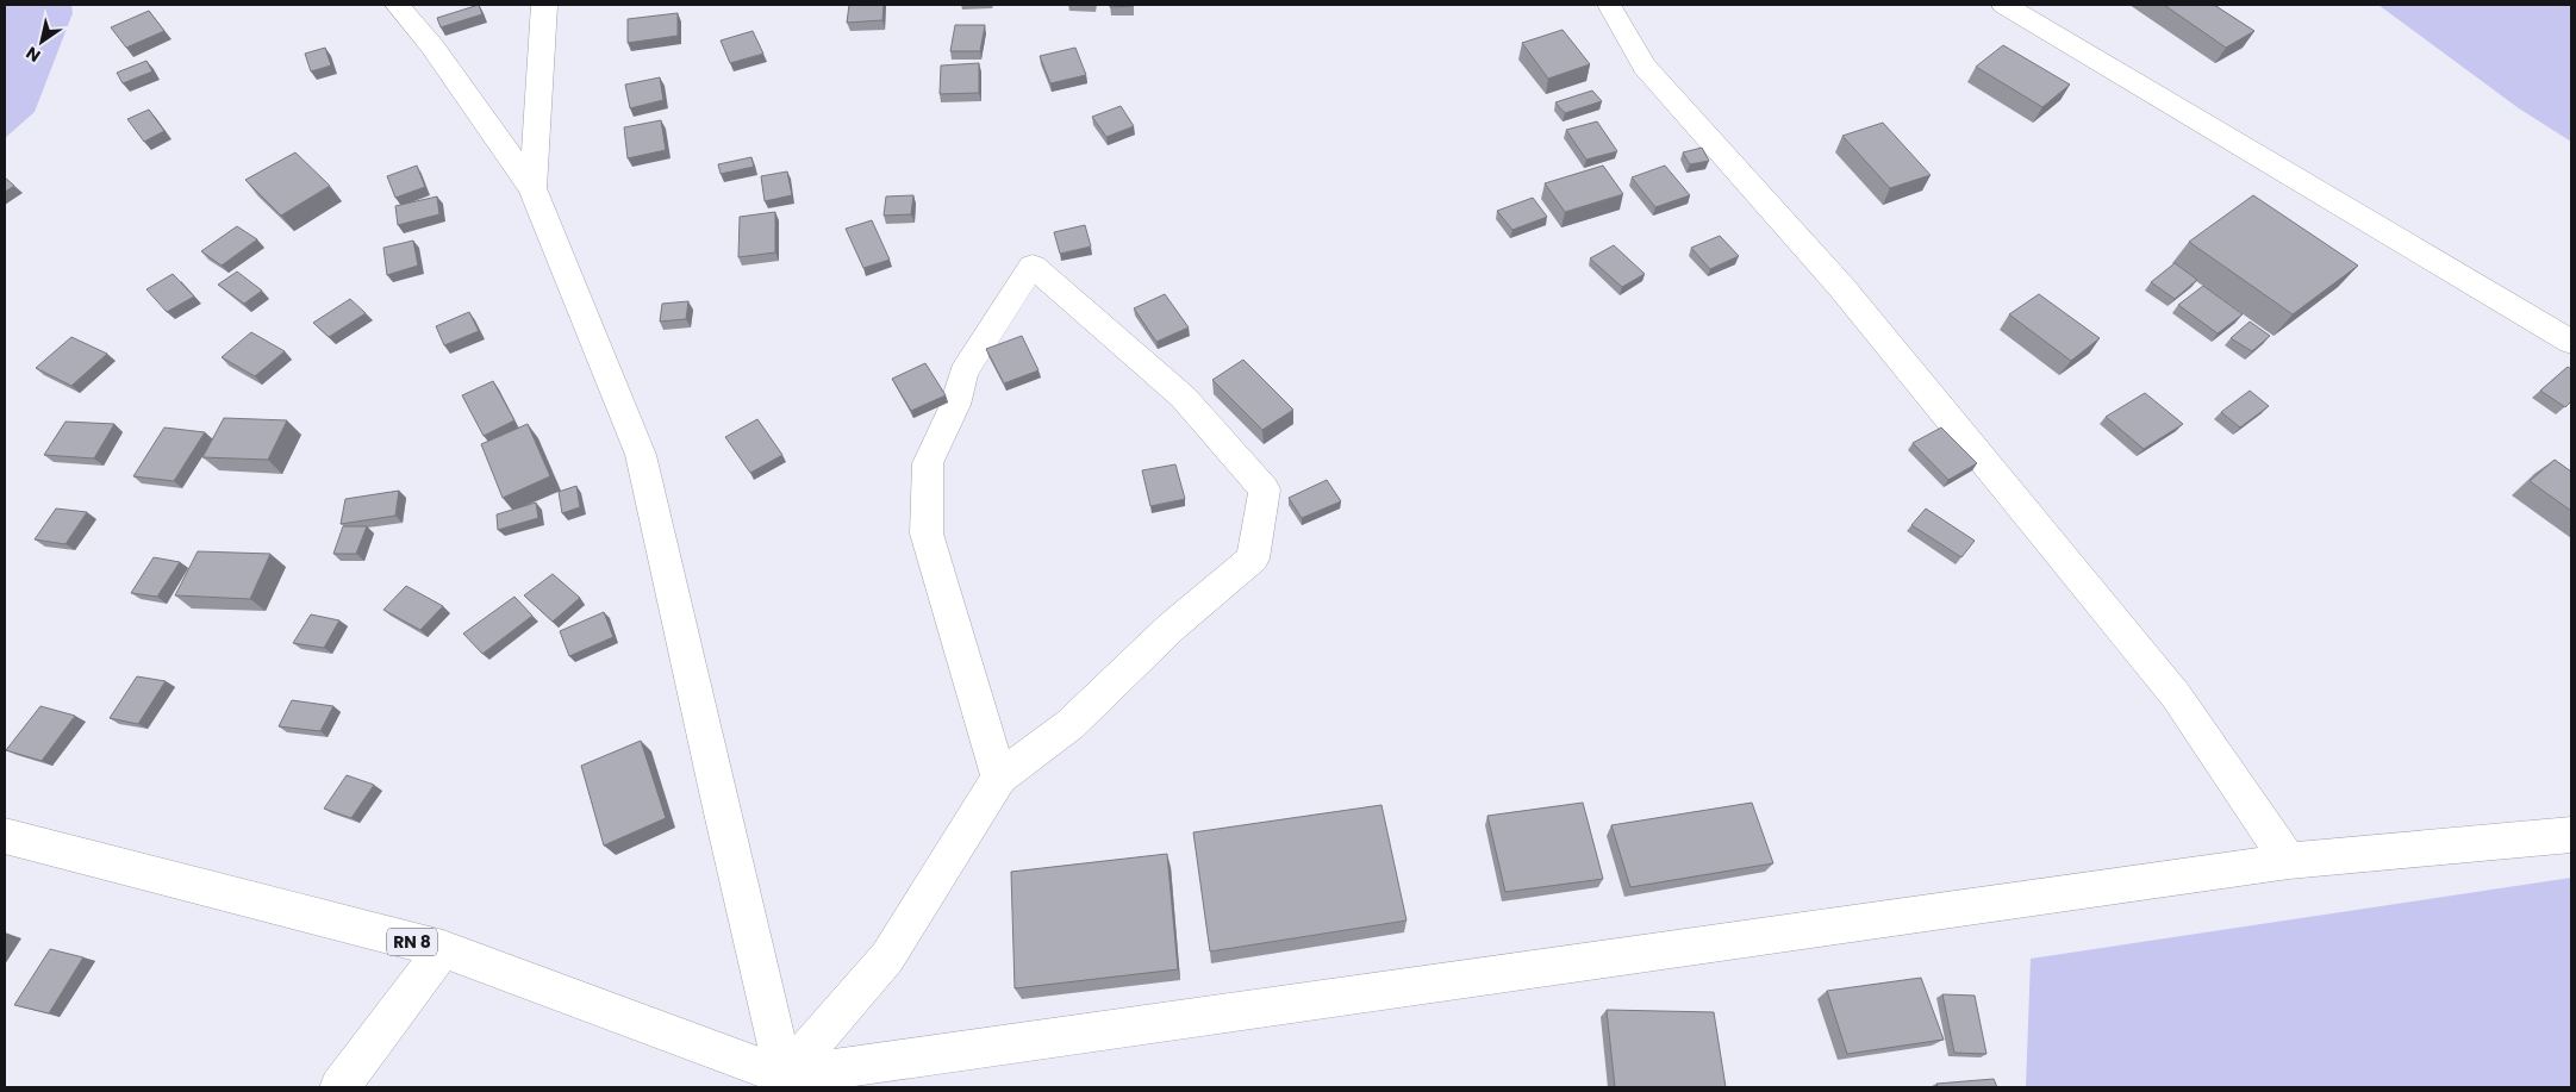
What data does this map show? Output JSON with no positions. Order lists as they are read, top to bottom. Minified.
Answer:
{"streets":{"street":["RN 8"]},"north":"bottom left"}
